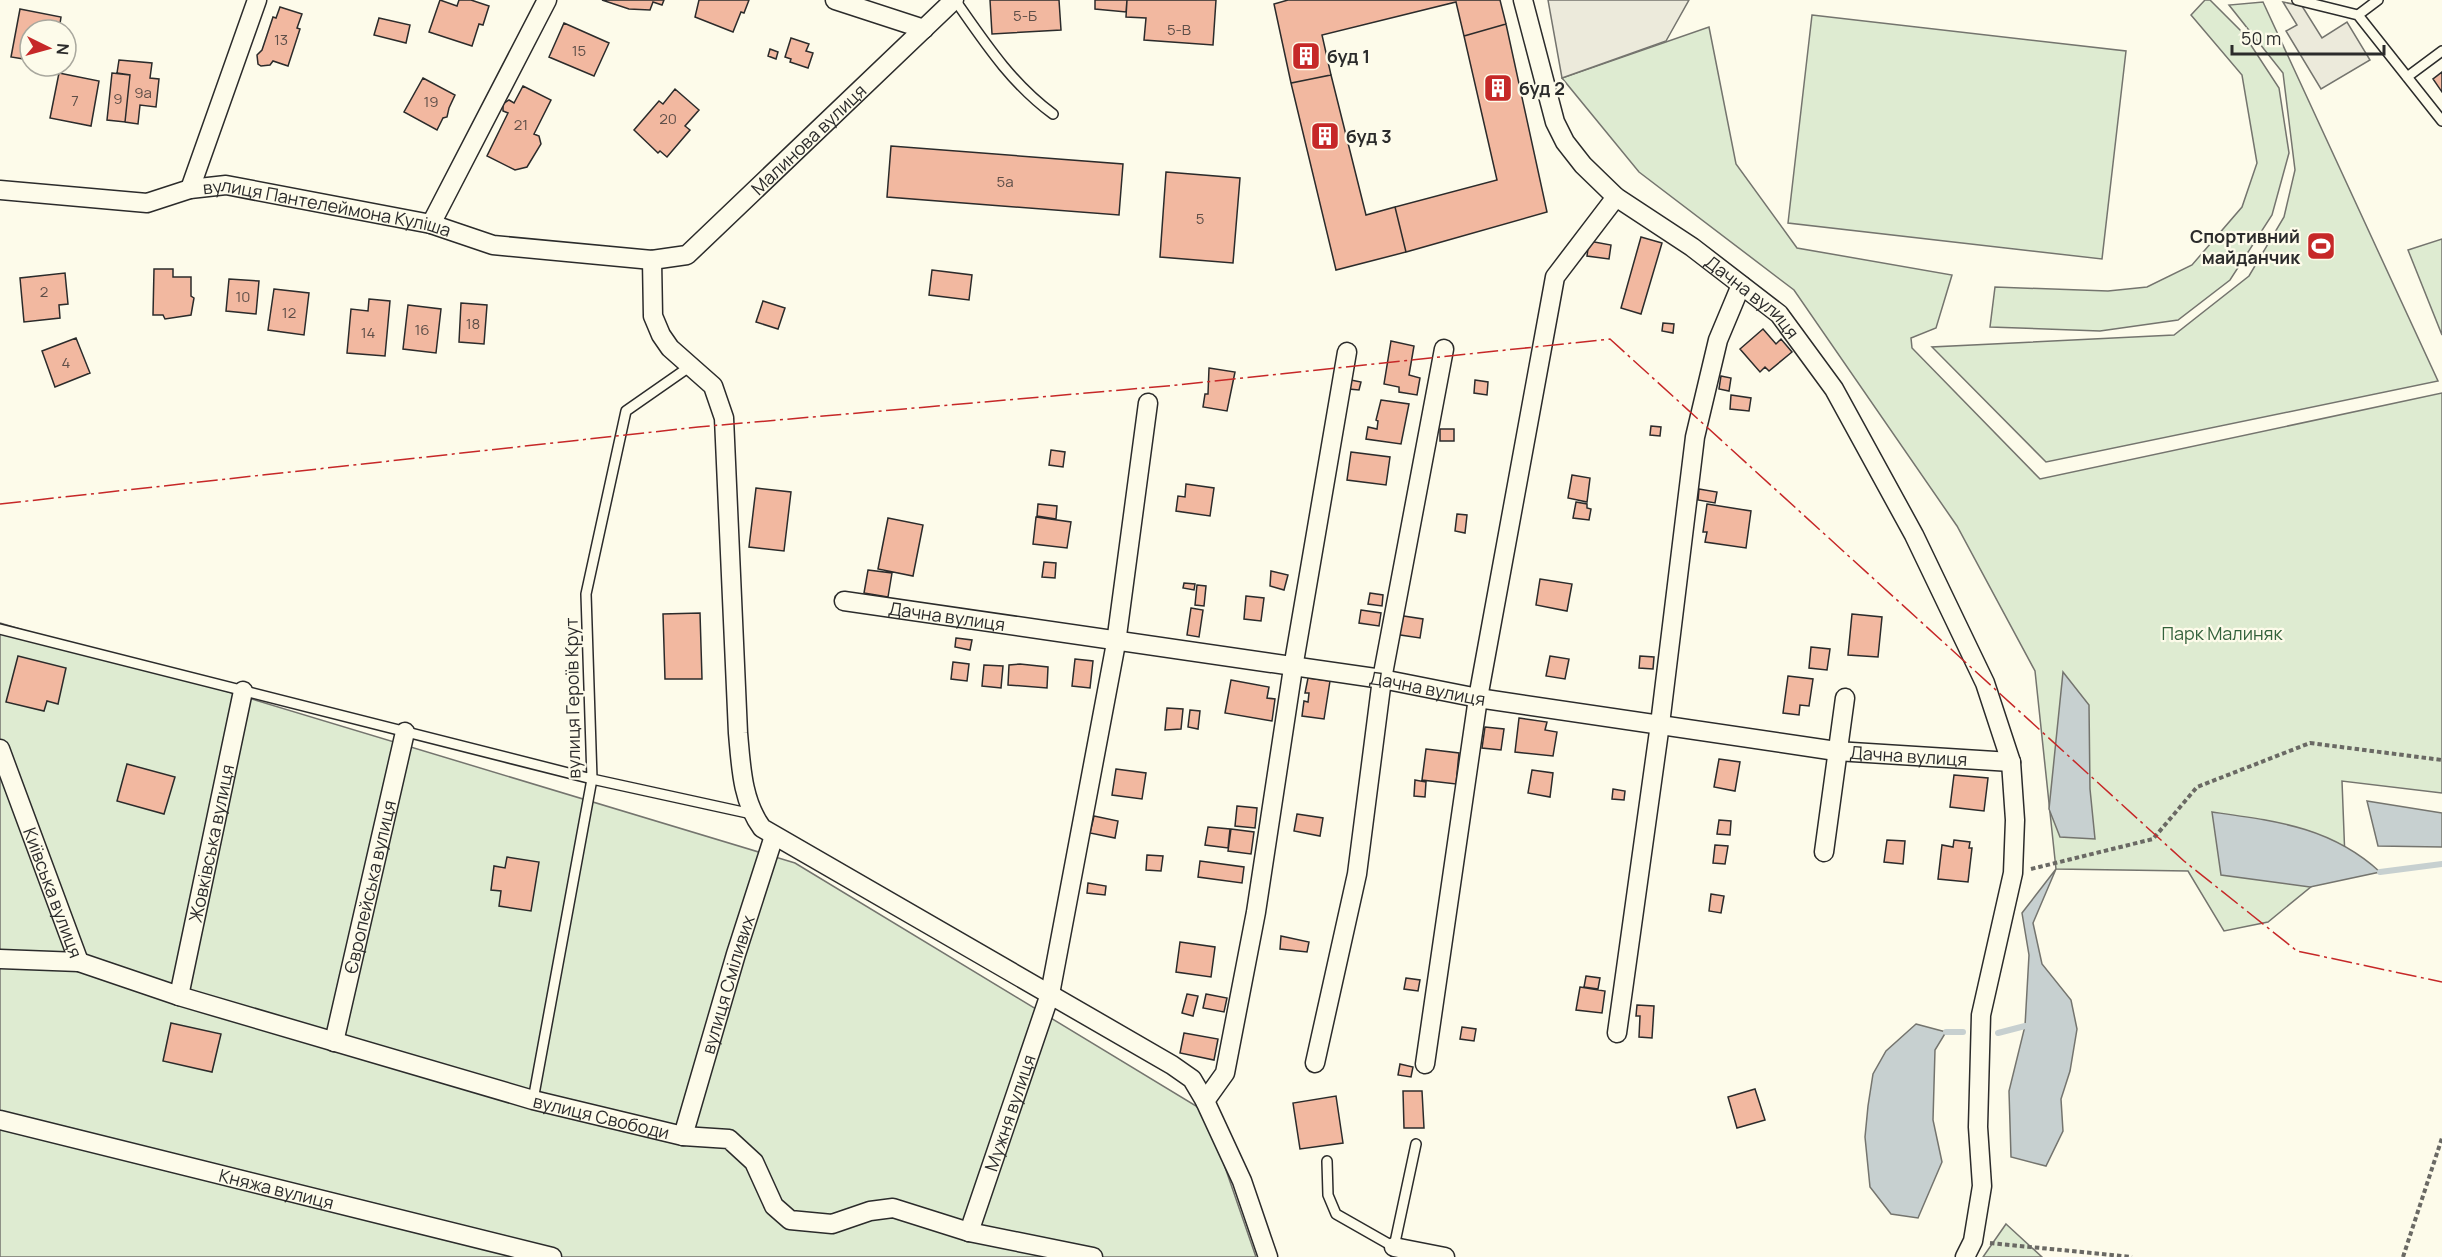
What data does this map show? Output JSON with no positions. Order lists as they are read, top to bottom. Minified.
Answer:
{"streets":{"street":["Малинова вулиця","вулиця Пантелеймона Куліша","Дачна вулиця","Жовківська вулиця","Європейська вулиця","Київська вулиця","вулиця Сміливих","Мужня вулиця","вулиця Свободи","Княжа вулиця"],"lane":["вулиця Героїв Крут"]},"crossings":[["Малинова вулиця","вулиця Пантелеймона Куліша"],["Дачна вулиця","Мужня вулиця"],["вулиця Героїв Крут","вулиця Свободи"],["Жовківська вулиця","вулиця Свободи"],["Європейська вулиця","вулиця Свободи"],["Київська вулиця","вулиця Свободи"],["вулиця Сміливих","вулиця Свободи"],["Мужня вулиця","вулиця Свободи"]],"parks":["Парк Малиняк"],"places":{"building":["буд 1","буд 2","буд 3"],"sports":["Спортивний майданчик"]},"house_numbers":["5-Б","5-В","13","15","9а","9","7","19","20","21","5а","5","2","10","12","18","16","14","4"],"scale_bar":"50 m","north":"right"}
